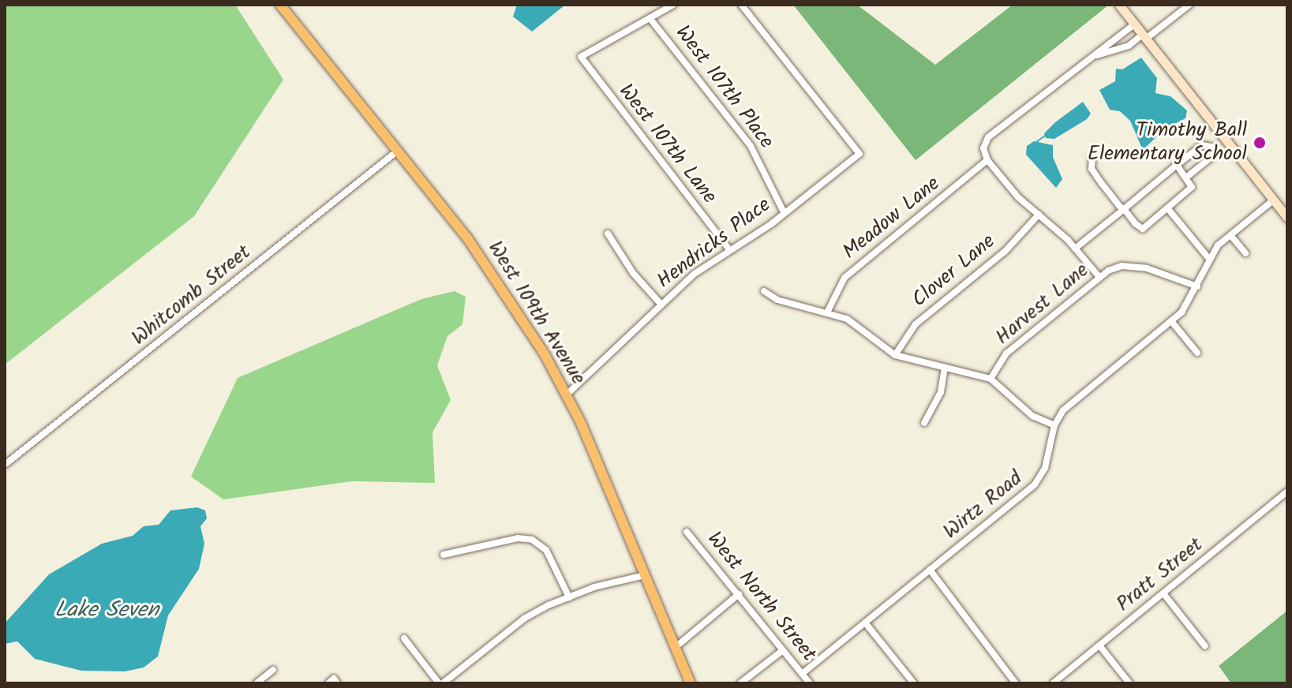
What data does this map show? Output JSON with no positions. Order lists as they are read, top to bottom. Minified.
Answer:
{"streets":{"main road":["West 109th Avenue"],"street":["West 107th Place","West 107th Lane","Meadow Lane","Hendricks Place","Clover Lane","Whitcomb Street","Harvest Lane","Wirtz Road","Pratt Street","West North Street"]},"crossings":[["West 107th Place","West 107th Lane"],["West 107th Place","Hendricks Place"],["West 107th Lane","Hendricks Place"],["Hendricks Place","West 109th Avenue"],["Whitcomb Street","West 109th Avenue"],["Harvest Lane","Wirtz Road"],["Wirtz Road","West North Street"]],"water":["Lake Seven"],"places":["Timothy Ball Elementary School"]}
